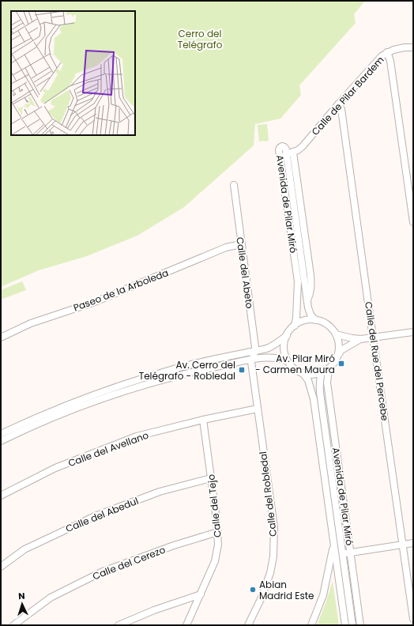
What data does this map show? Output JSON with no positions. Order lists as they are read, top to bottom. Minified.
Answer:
{"streets":{"street":["Calle de Pilar Bardem","Avenida de Pilar Miró","Calle del Abeto","Paseo de la Arboleda","Calle del Rue del Percebe","Calle del Avellano","Calle del Robledal","Calle del Tejo","Calle del Abedul","Calle del Cerezo"]},"crossings":[["Calle de Pilar Bardem","Avenida de Pilar Miró"],["Calle de Pilar Bardem","Calle del Rue del Percebe"],["Calle del Abeto","Paseo de la Arboleda"],["Calle del Abeto","Calle del Robledal"],["Calle del Avellano","Calle del Robledal"],["Calle del Avellano","Calle del Tejo"],["Calle del Tejo","Calle del Abedul"],["Calle del Tejo","Calle del Cerezo"]],"parks":["Cerro del Telégrafo"],"places":{"transit":["Av. Pilar Miró - Carmen Maura","Av. Cerro del Telégrafo - Robledal"],"other":["Abian Madrid Este"]},"north":"top"}
